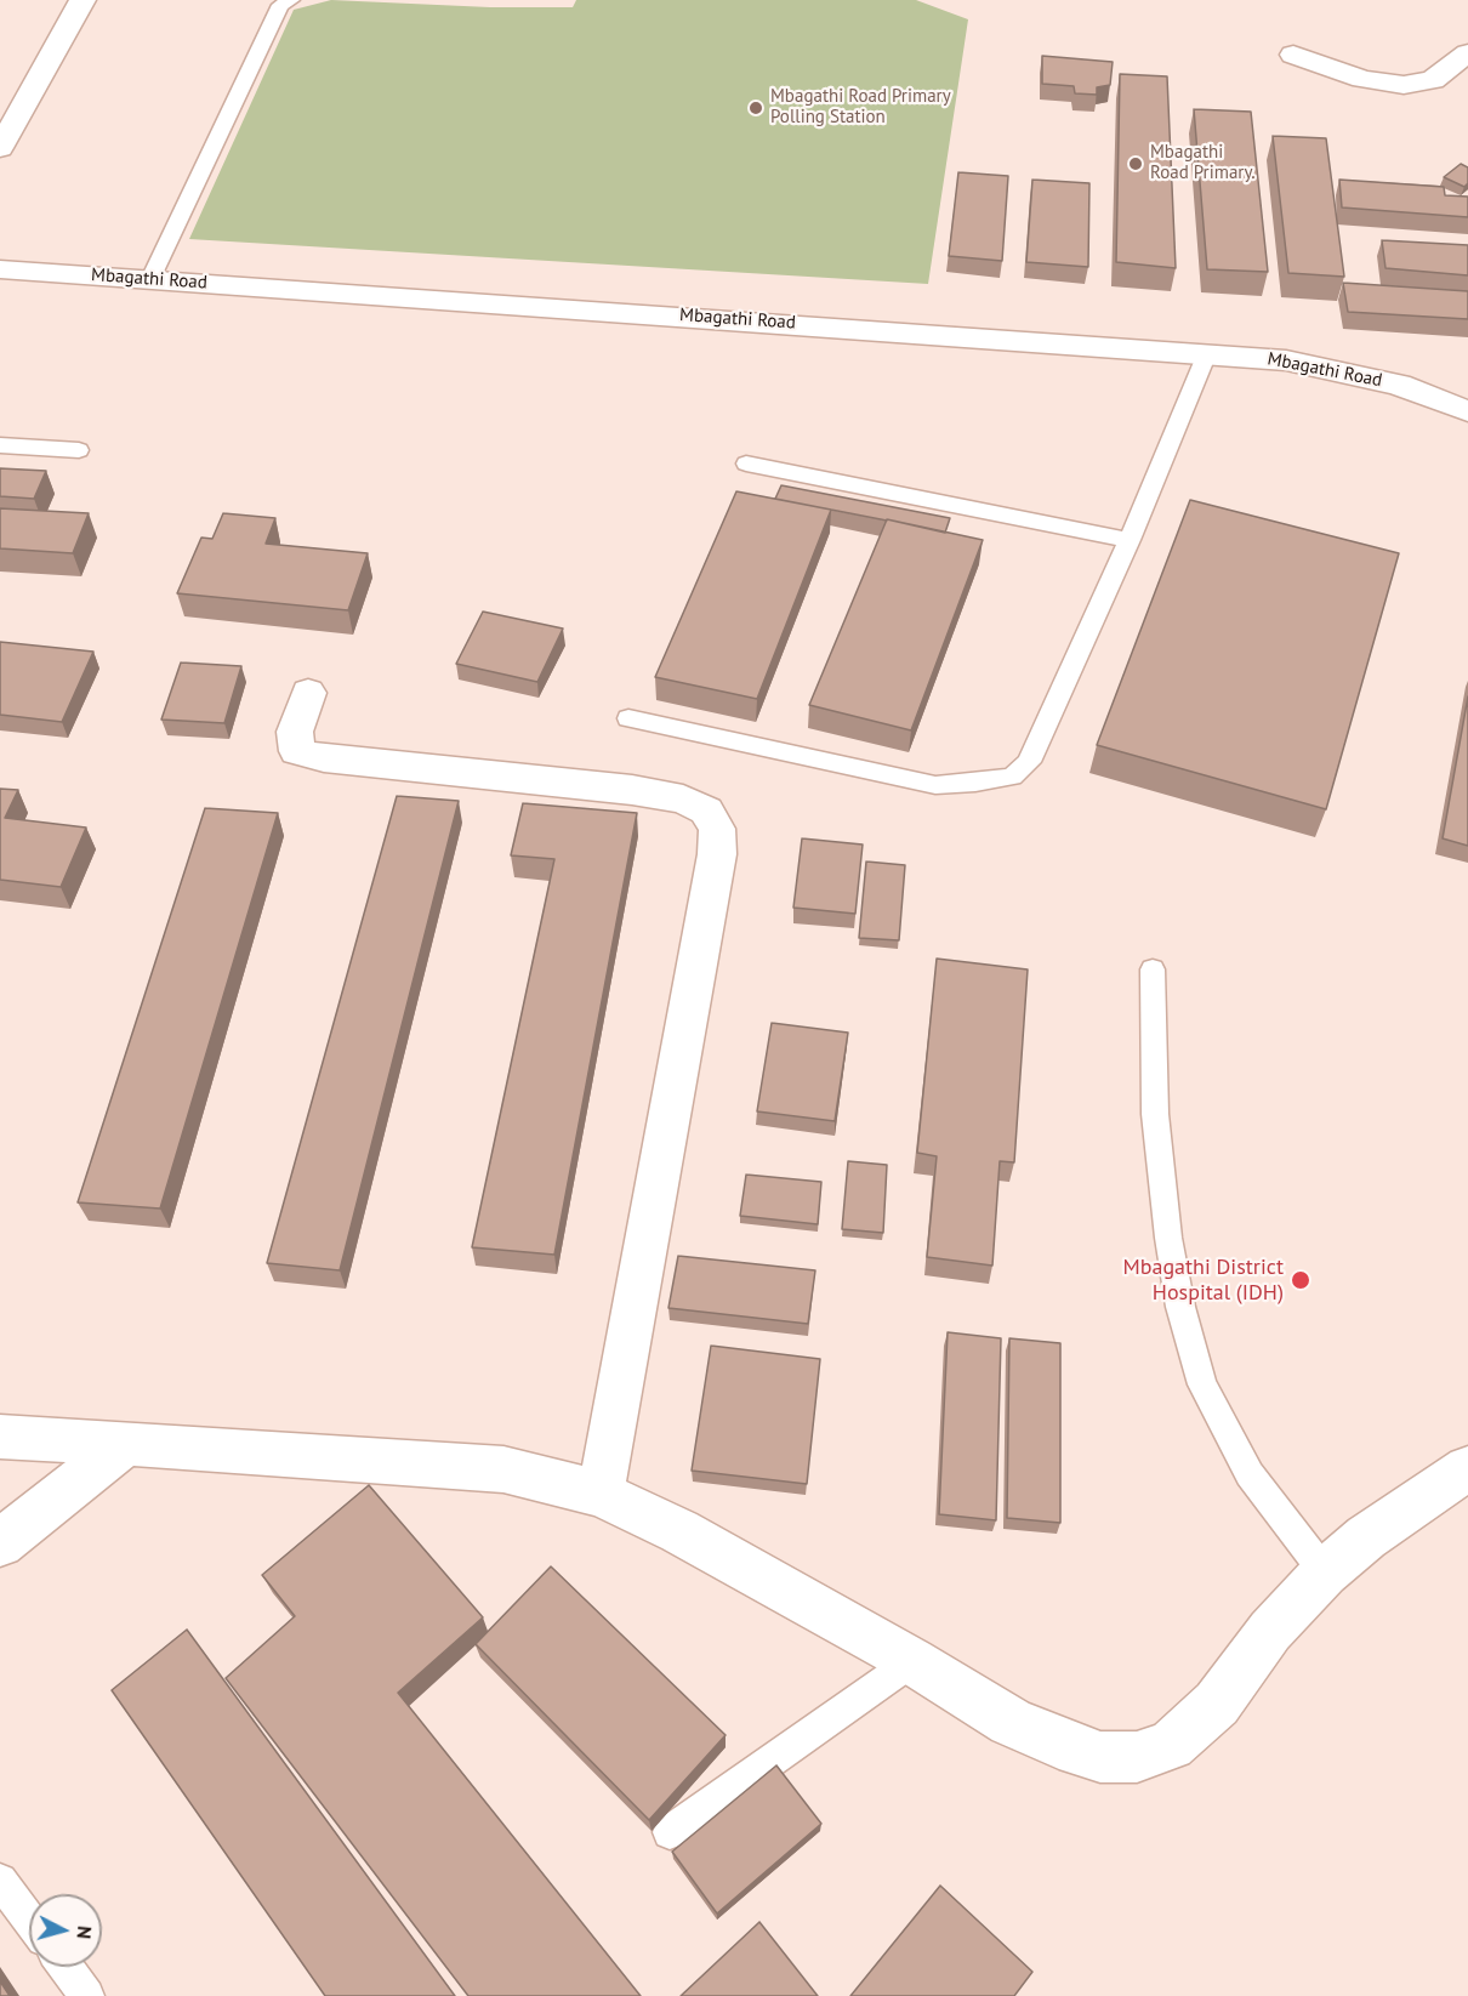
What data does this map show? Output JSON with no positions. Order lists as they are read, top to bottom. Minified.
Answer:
{"streets":{"street":["Mbagathi Road"]},"places":["Mbagathi Road Primary Polling Station","Mbagathi Road Primary.","Mbagathi District Hospital (IDH)"],"north":"right"}
